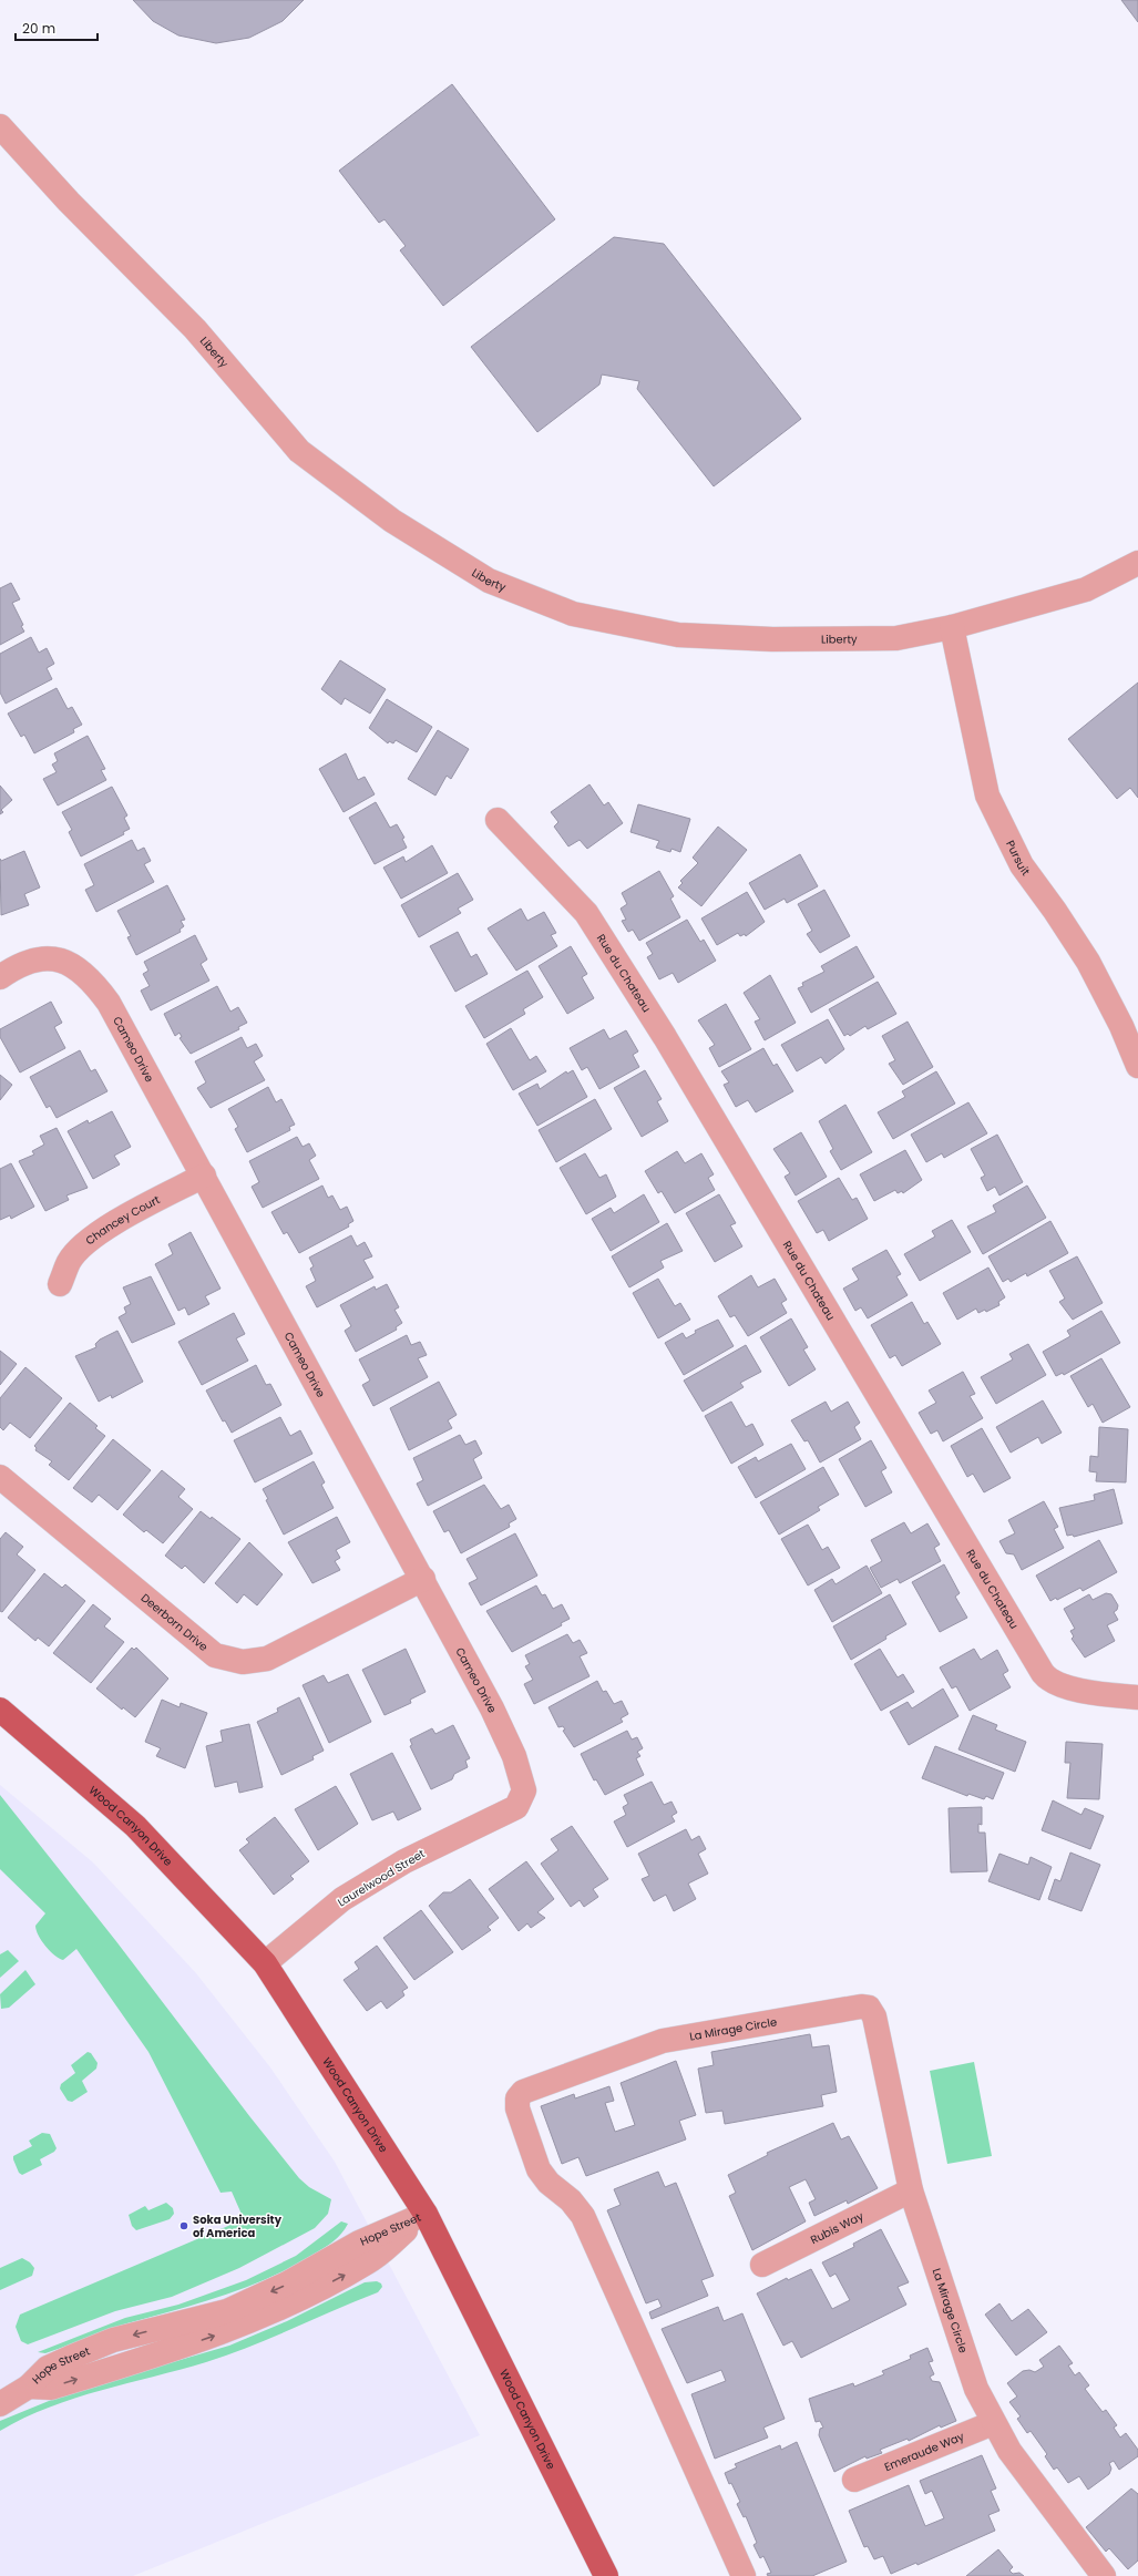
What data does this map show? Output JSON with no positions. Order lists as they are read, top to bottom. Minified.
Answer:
{"streets":{"main road":["Wood Canyon Drive"],"street":["Liberty","Pursuit","Rue du Chateau","Cameo Drive","Chancey Court","Deerborn Drive","Laurelwood Street","La Mirage Circle","Rubis Way","Hope Street","Emeraude Way"]},"crossings":[["Liberty","Pursuit"],["Cameo Drive","Chancey Court"],["Cameo Drive","Deerborn Drive"],["Cameo Drive","Laurelwood Street"],["Wood Canyon Drive","Laurelwood Street"],["Wood Canyon Drive","Hope Street"],["La Mirage Circle","Rubis Way"],["La Mirage Circle","Emeraude Way"]],"places":["Soka University of America"],"scale_bar":"20 m"}
